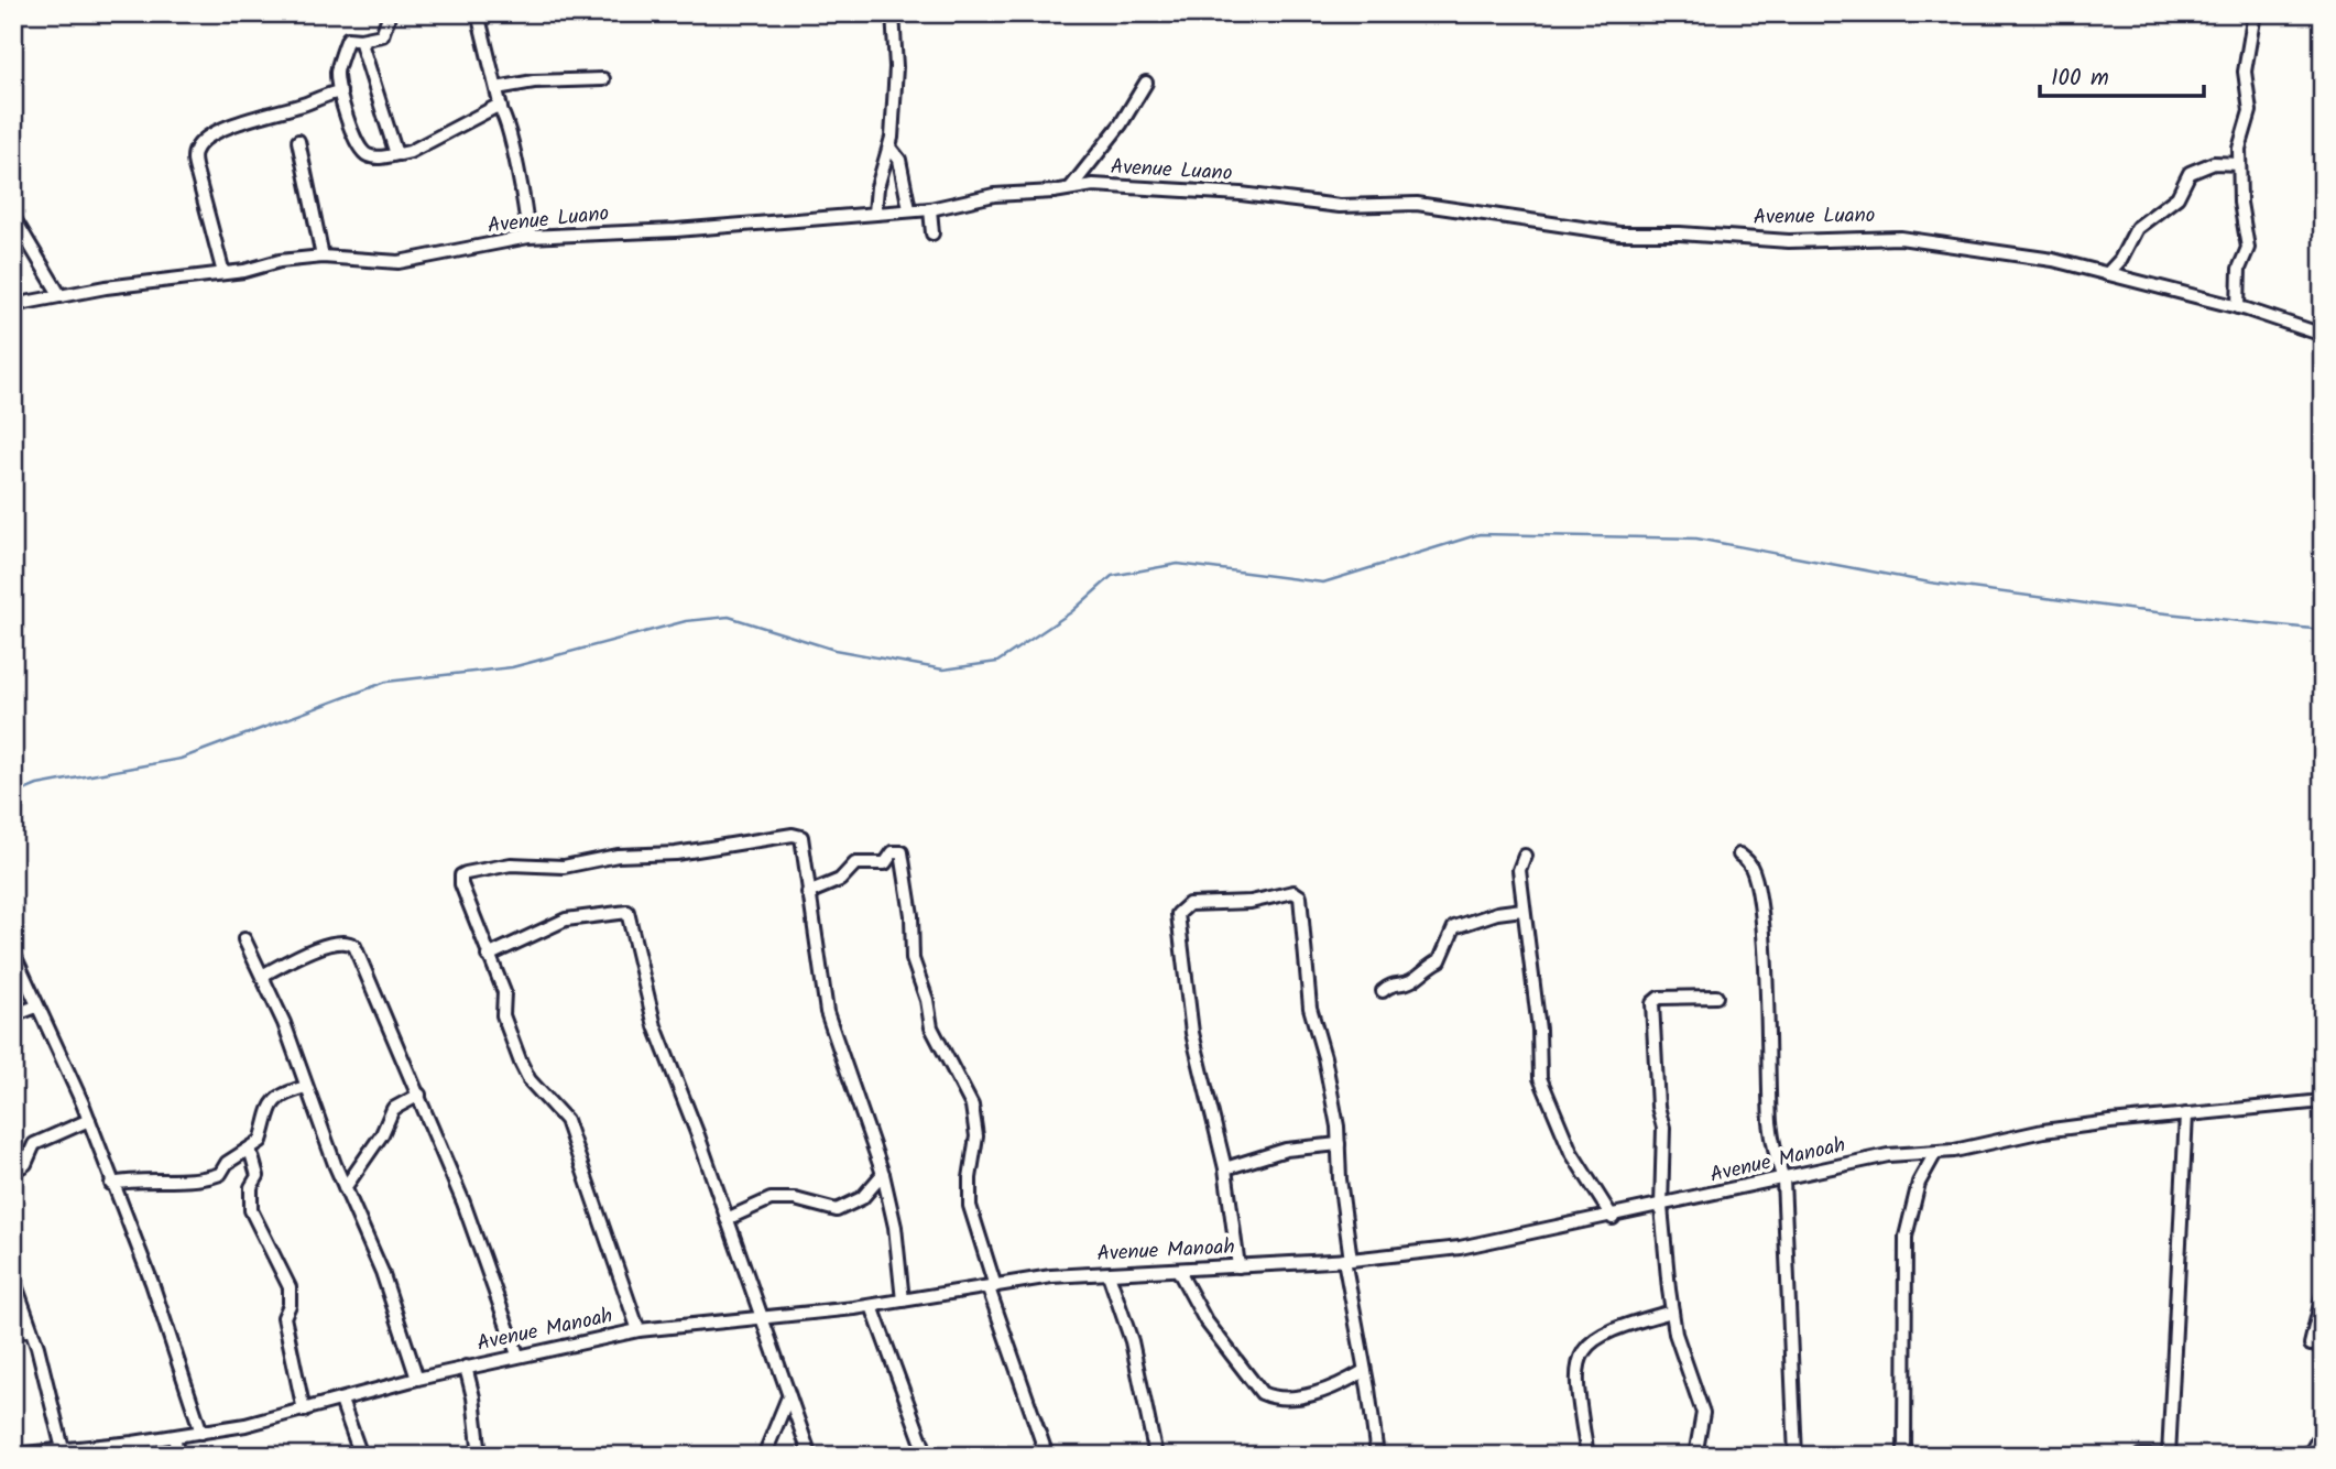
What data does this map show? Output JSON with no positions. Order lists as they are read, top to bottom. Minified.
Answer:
{"streets":{"street":["Avenue Luano","Avenue Manoah"]},"scale_bar":"100 m"}
